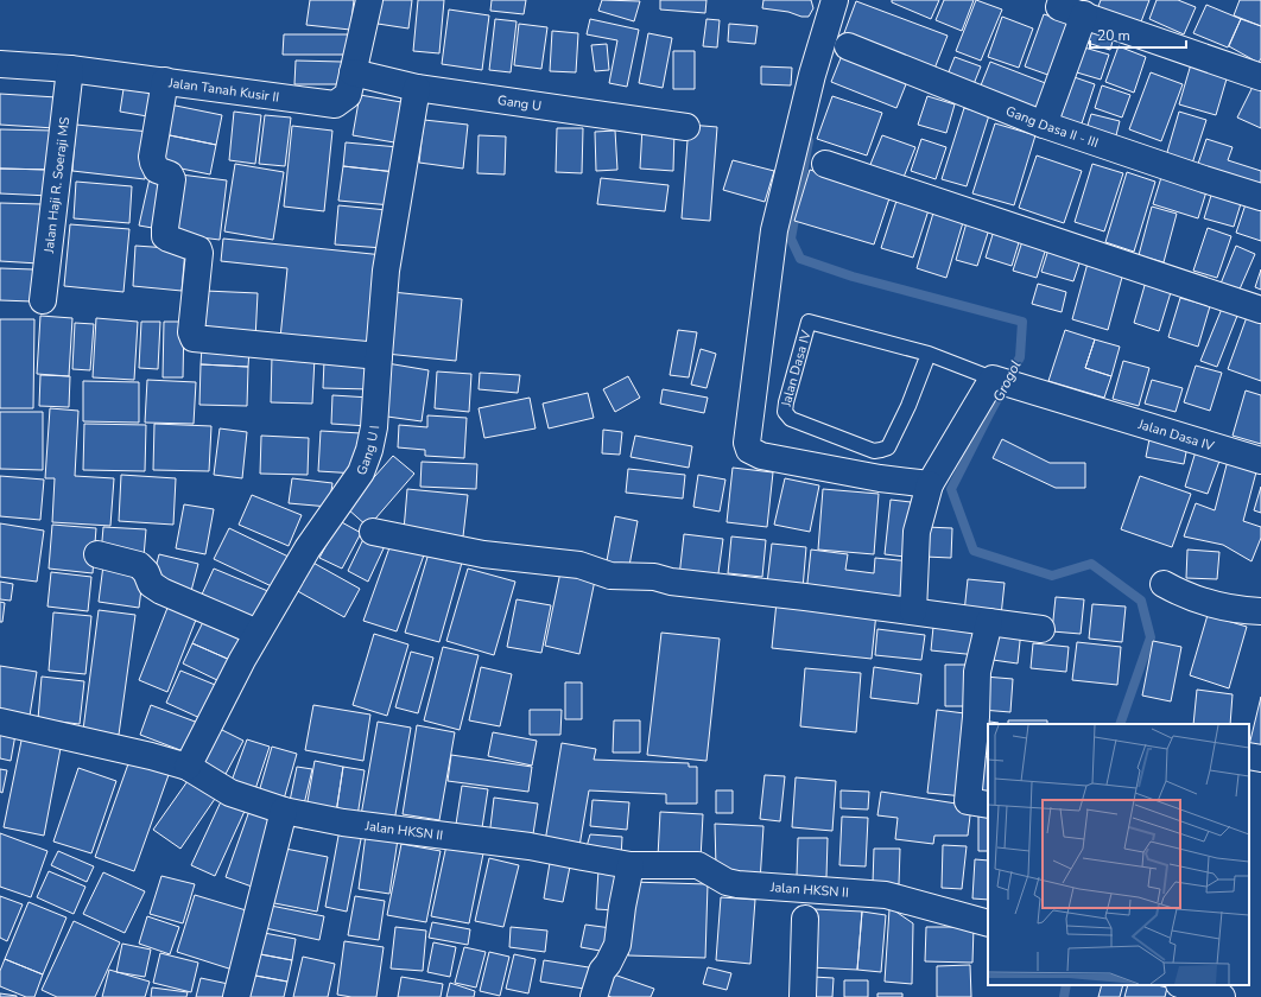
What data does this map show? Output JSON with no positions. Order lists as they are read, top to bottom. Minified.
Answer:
{"streets":{"street":["Jalan Tanah Kusir II","Gang U","Gang Dasa II - III","Jalan Haji R. Soeraji MS","Jalan Dasa IV","Gang U I","Jalan HKSN II"]},"crossings":[["Jalan Tanah Kusir II","Gang U"],["Jalan Tanah Kusir II","Jalan Haji R. Soeraji MS"],["Gang U","Gang U I"],["Gang U I","Jalan HKSN II"]],"water":["Grogol"],"scale_bar":"20 m"}
